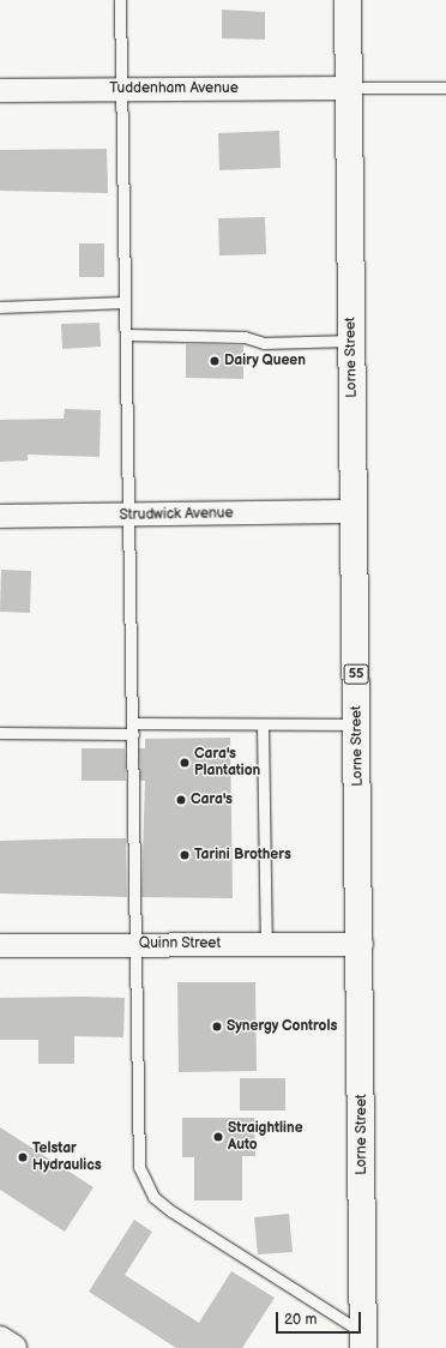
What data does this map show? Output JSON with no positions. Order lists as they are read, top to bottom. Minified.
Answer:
{"streets":{"main road":["Lorne Street","55"],"street":["Tuddenham Avenue","Strudwick Avenue","Quinn Street"]},"crossings":[["Tuddenham Avenue","Lorne Street"],["Lorne Street","Strudwick Avenue"],["Lorne Street","Quinn Street"]],"places":["Dairy Queen","Cara's Plantation","Cara's","Tarini Brothers","Synergy Controls","Straightline Auto","Telstar Hydraulics"],"scale_bar":"20 m"}
